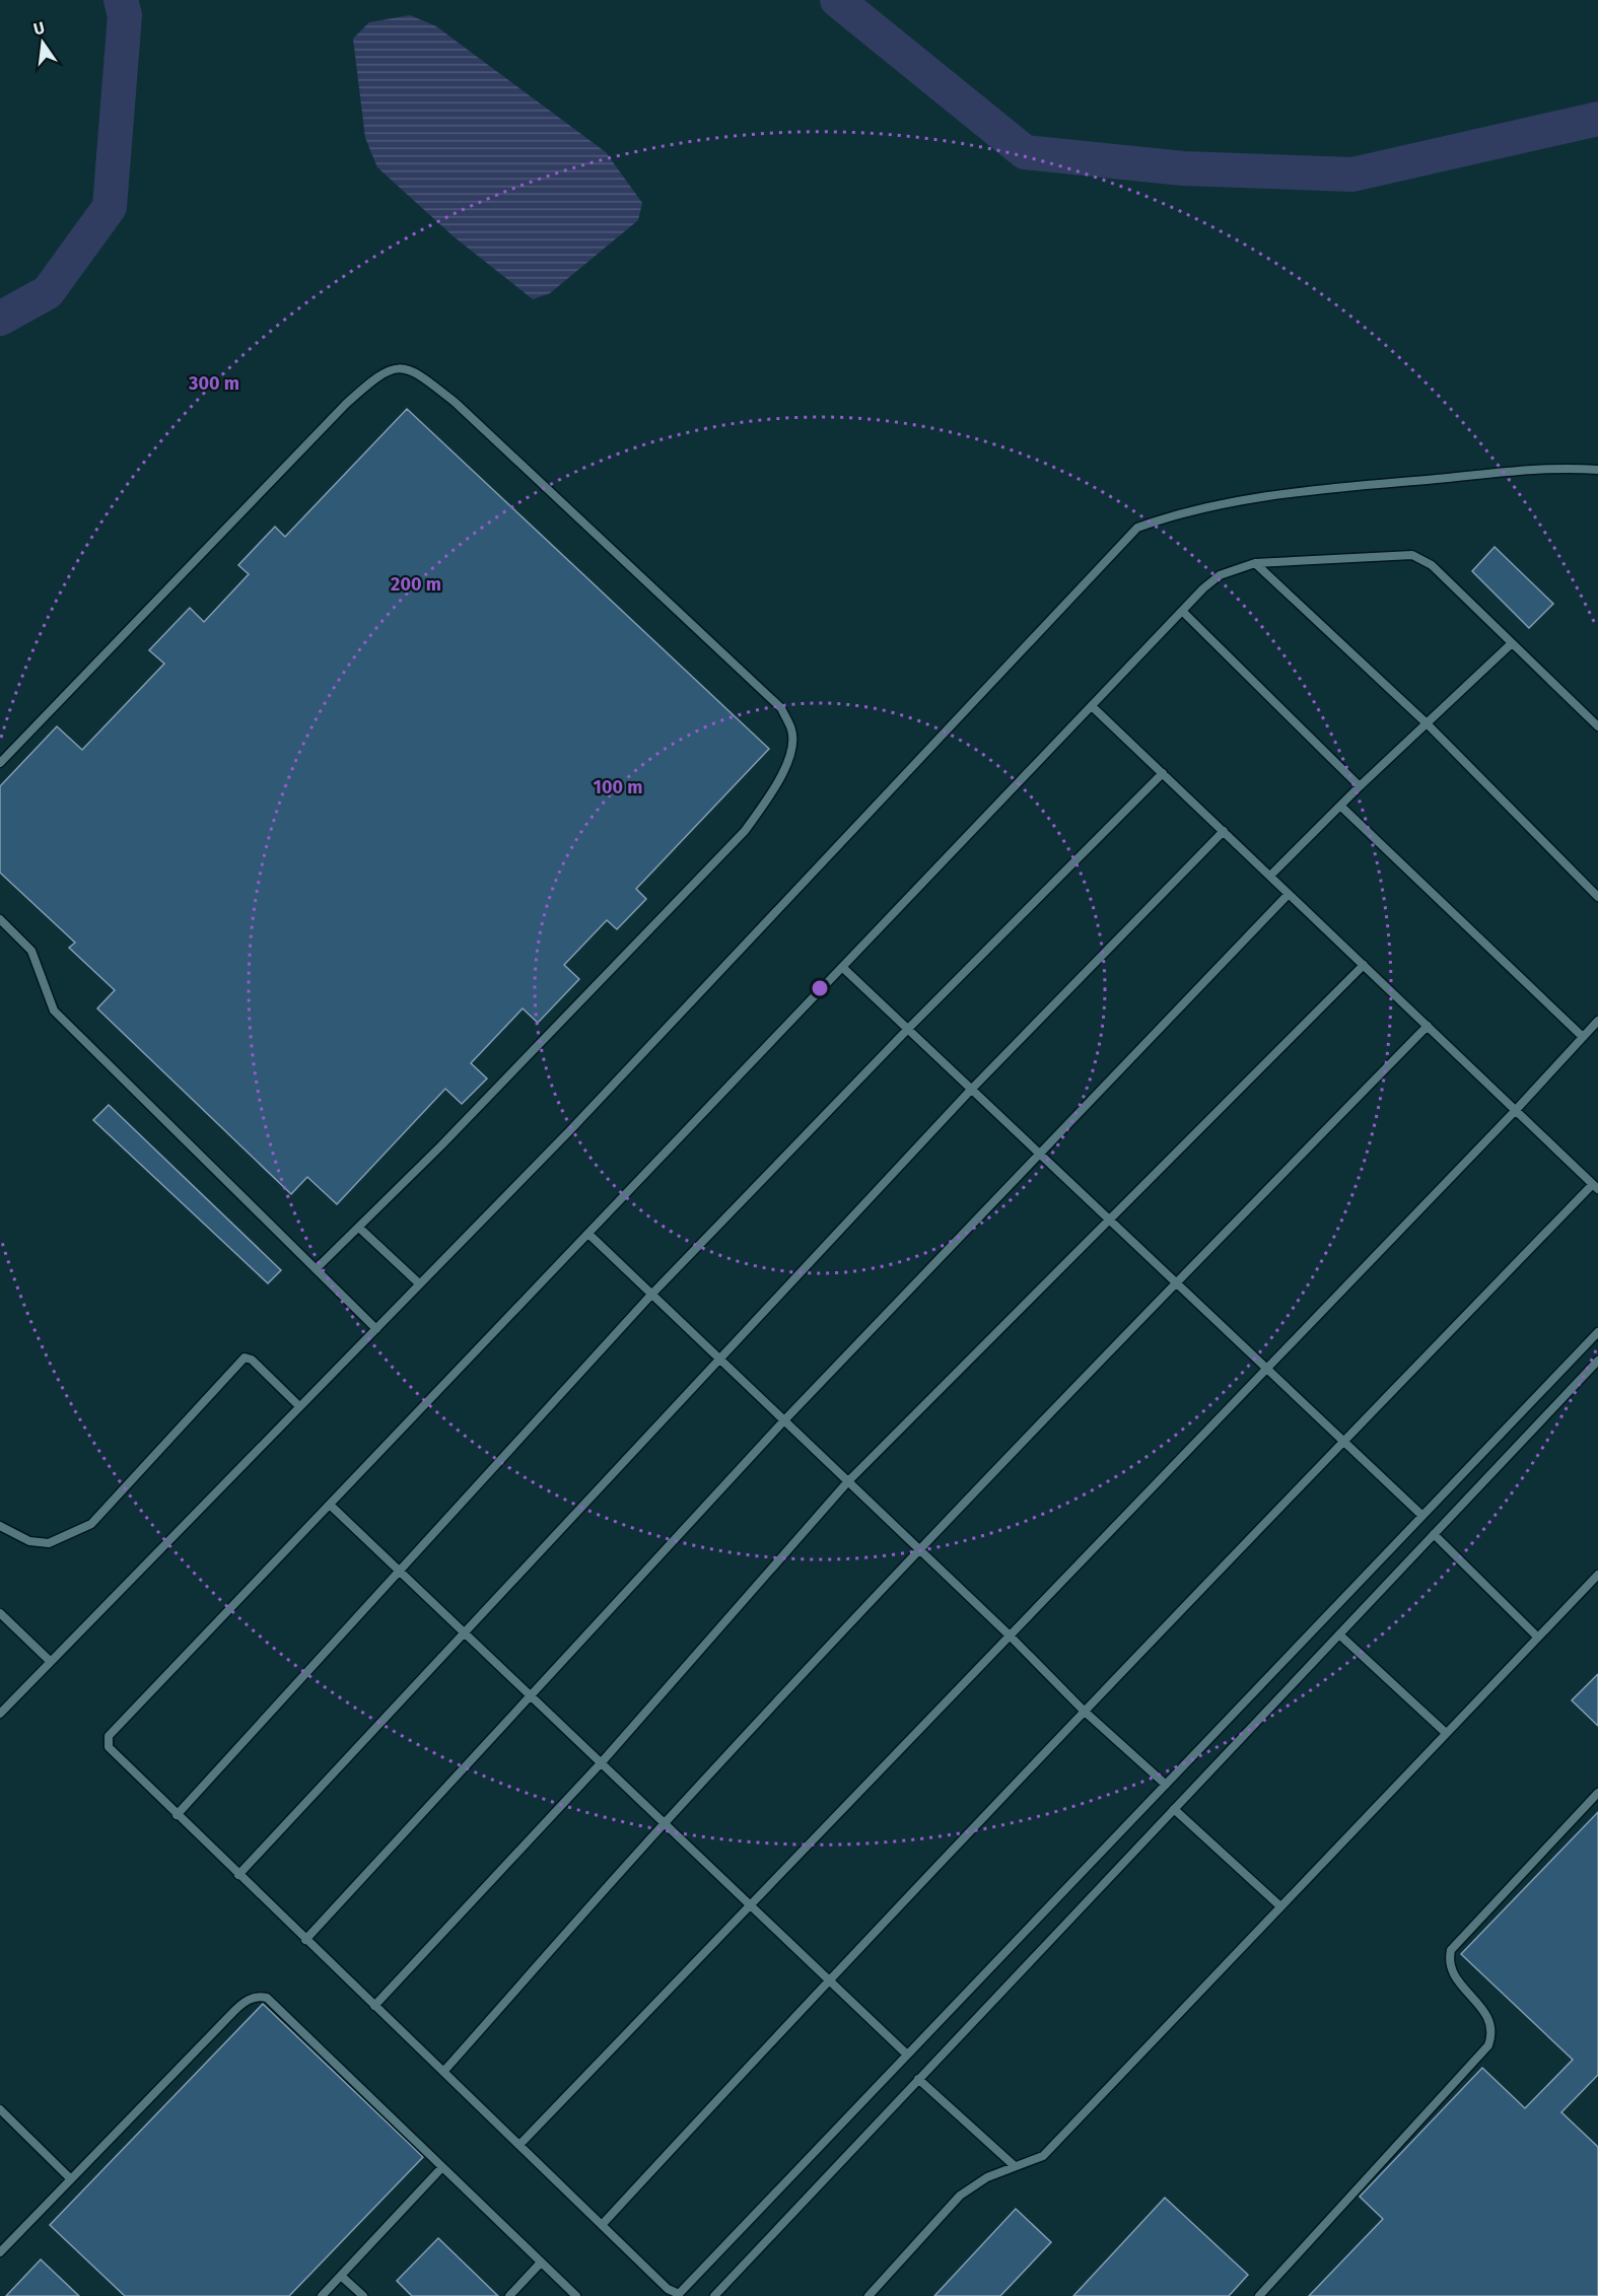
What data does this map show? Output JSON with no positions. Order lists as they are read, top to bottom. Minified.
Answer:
{"north":"top","rings":["300 m","200 m","100 m"]}
